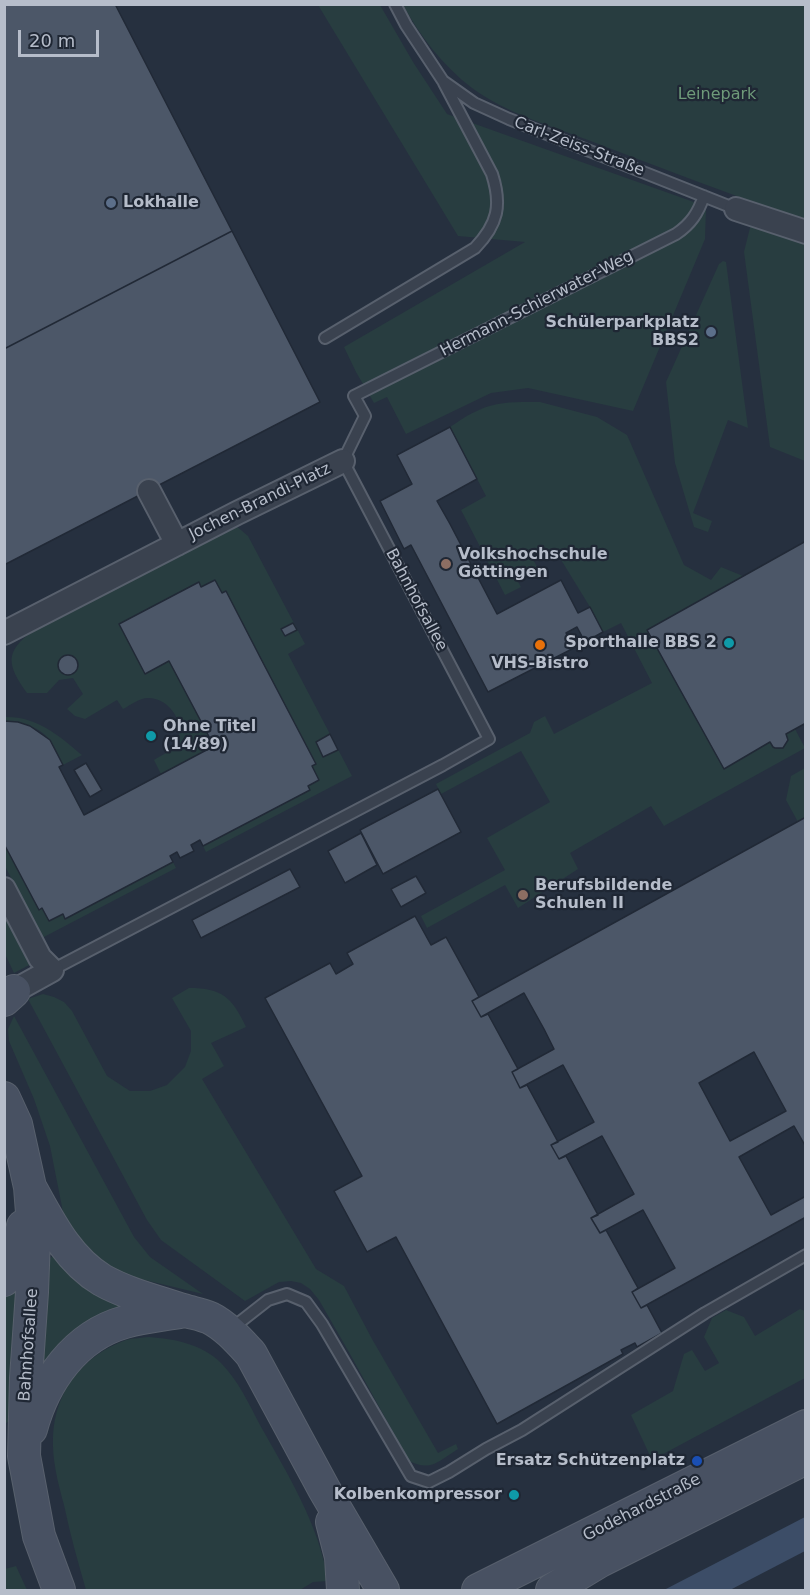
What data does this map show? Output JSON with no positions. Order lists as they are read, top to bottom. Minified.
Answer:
{"streets":{"main road":["Bahnhofsallee","Godehardstraße"],"street":["Carl-Zeiss-Straße","Jochen-Brandi-Platz"],"lane":["Hermann-Schierwater-Weg"]},"crossings":[["Carl-Zeiss-Straße","Hermann-Schierwater-Weg"],["Hermann-Schierwater-Weg","Jochen-Brandi-Platz"],["Jochen-Brandi-Platz","Bahnhofsallee"]],"parks":["Leinepark"],"places":["Lokhalle","Schülerparkplatz BBS2","Volkshochschule Göttingen","Sporthalle BBS 2","VHS-Bistro","Ohne Titel (14/89)","Berufsbildende Schulen II","Ersatz Schützenplatz","Kolbenkompressor"],"scale_bar":"20 m"}
